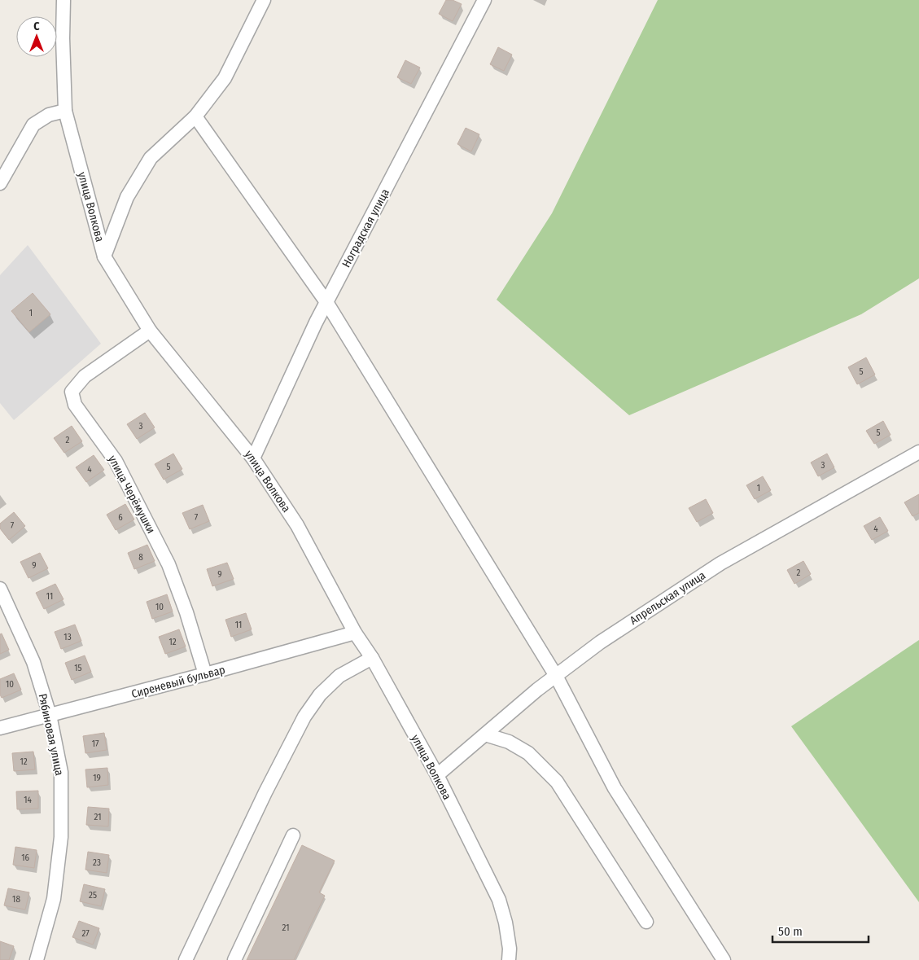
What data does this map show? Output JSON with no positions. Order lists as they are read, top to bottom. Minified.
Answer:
{"streets":{"street":["улица Волкова","Ноградская улица","улица Черёмушки","Апрельская улица","Сиреневый бульвар","Рябиновая улица"]},"crossings":[["улица Волкова","Ноградская улица"],["улица Волкова","улица Черёмушки"],["улица Волкова","Апрельская улица"],["улица Волкова","Сиреневый бульвар"],["улица Черёмушки","Сиреневый бульвар"],["Сиреневый бульвар","Рябиновая улица"]],"house_numbers":["1","5","3","5","2","3","5","4","1","6","7","7","4","8","9","2","9","11","10","11","13","12","15","10","17","12","19","14","21","16","23","25","18","21","27"],"scale_bar":"50 m","north":"top"}
